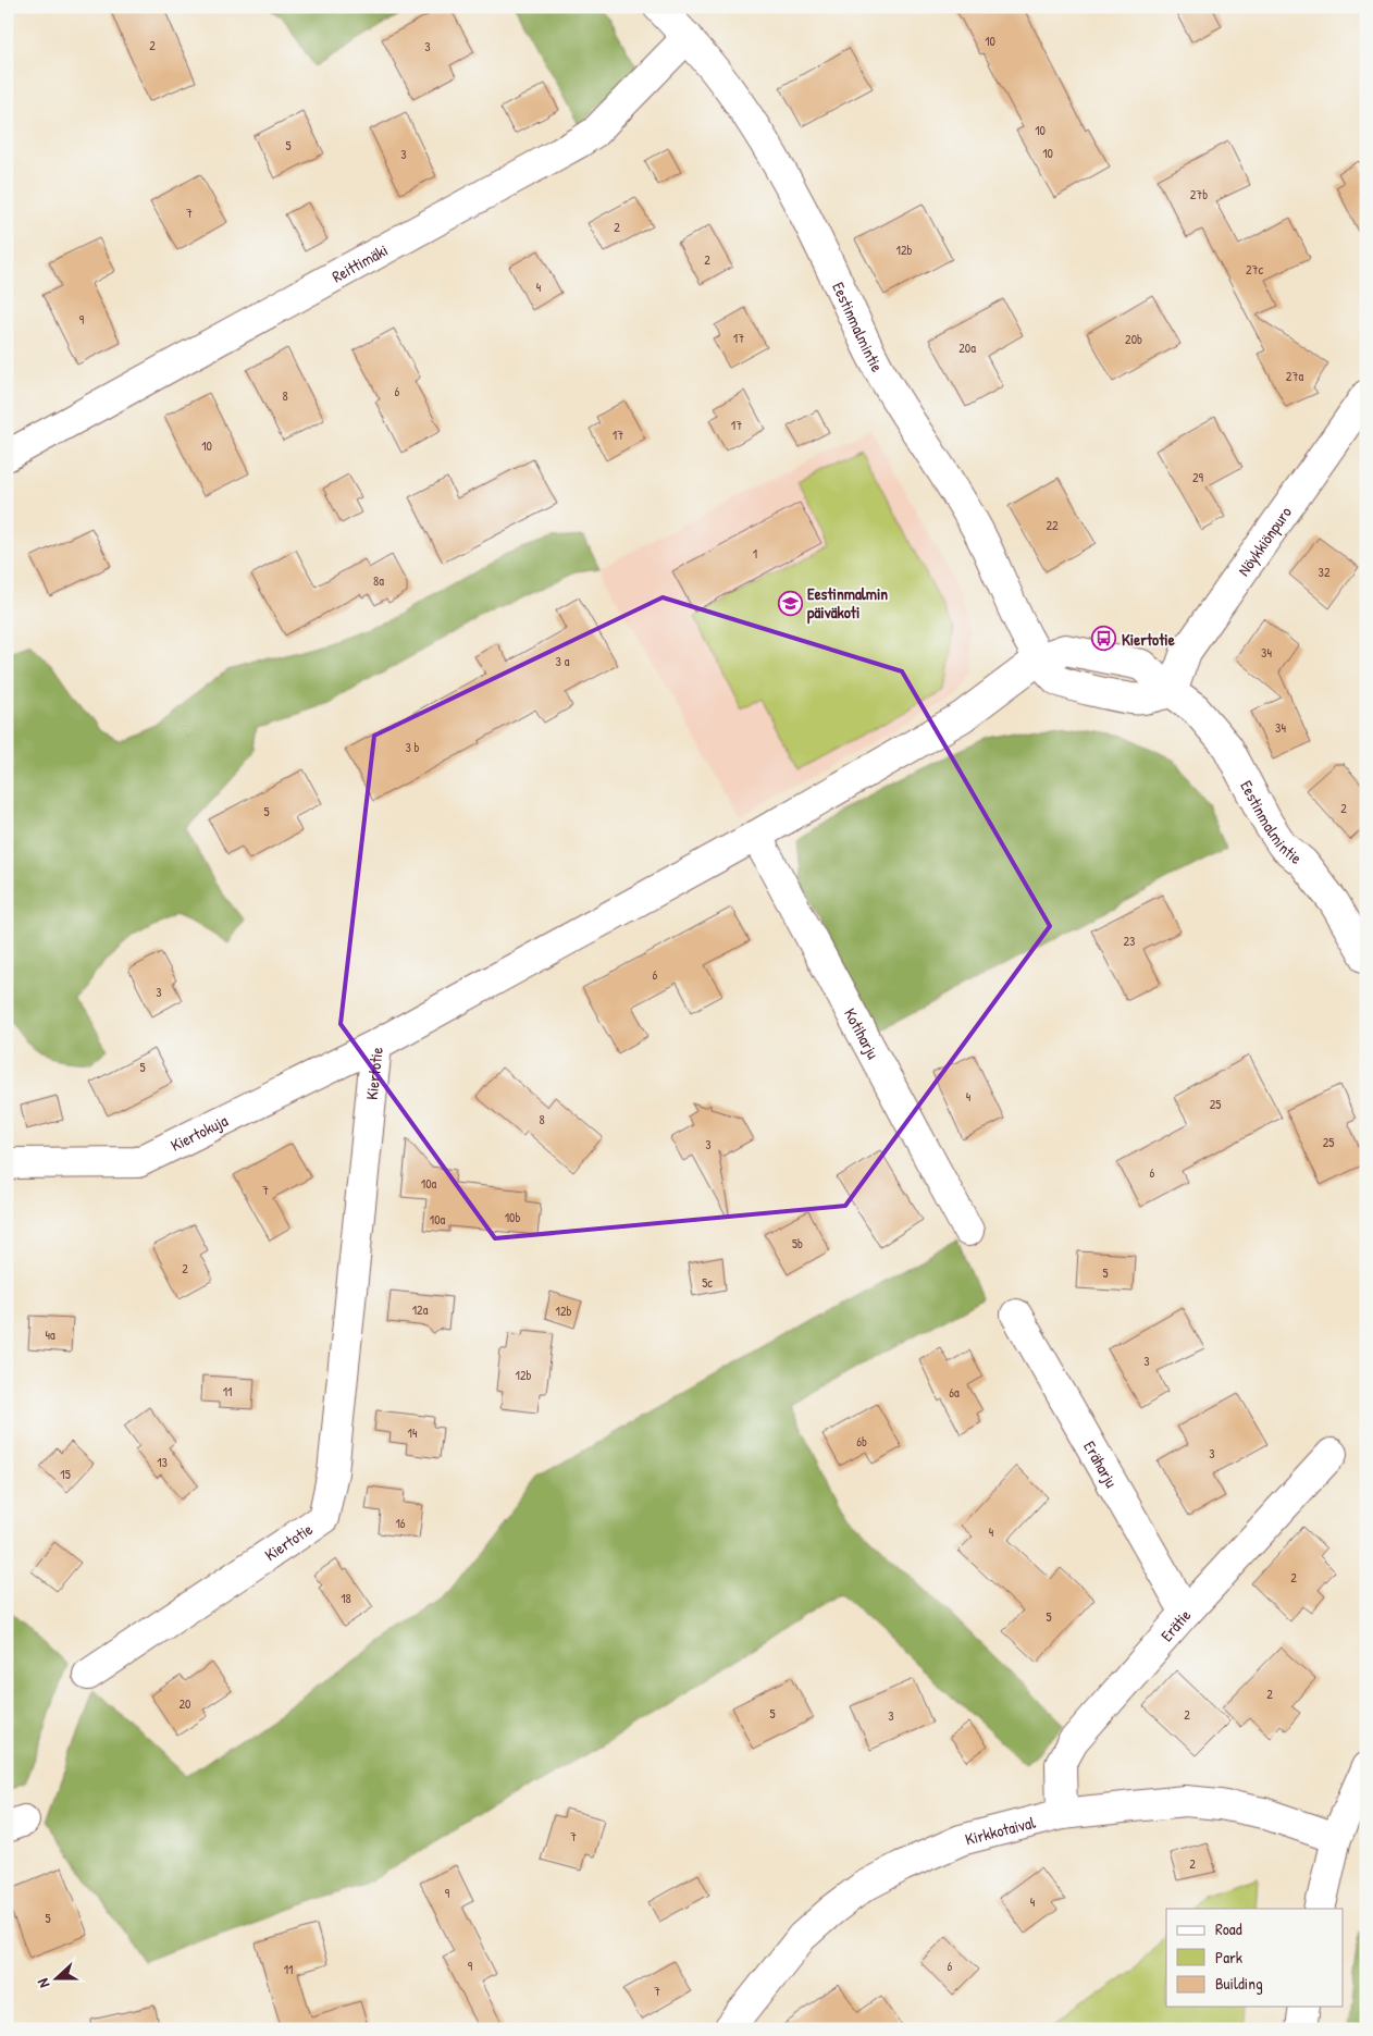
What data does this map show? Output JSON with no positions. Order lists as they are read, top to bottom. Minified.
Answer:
{"streets":{"street":["Reittimäki","Eestinmalmintie","Nöykkiönpuro","Kotiharju","Kiertotie","Kiertokuja","Eräharju","Erätie","Kirkkotaival"]},"crossings":[["Reittimäki","Eestinmalmintie"],["Eestinmalmintie","Nöykkiönpuro"],["Eestinmalmintie","Kiertotie"],["Kotiharju","Kiertotie"],["Kiertotie","Kiertokuja"],["Eräharju","Erätie"],["Erätie","Kirkkotaival"]],"places":{"school or university":["Eestinmalmin päiväkoti"],"bus stop":["Kiertotie"]},"house_numbers":["10","2","3","10","5","10","3","27b","7","2","12b","2","27c","4","9","17","20b","20a","27a","6","8","17","17","10","29","22","1","32","8a","34","3 a","34","3 b","2","5","23","6","3","5","4","25","8","25","3","6","10a","7","10b","10a","5b","2","5","5c","12a","12b","4a","3","12b","11","6a","14","6b","3","13","15","16","4","2","18","5","2","20","5","2","3","7","2","9","4","5","9","6","11","7"],"legend":["Road","Park","Building"],"north":"left"}
